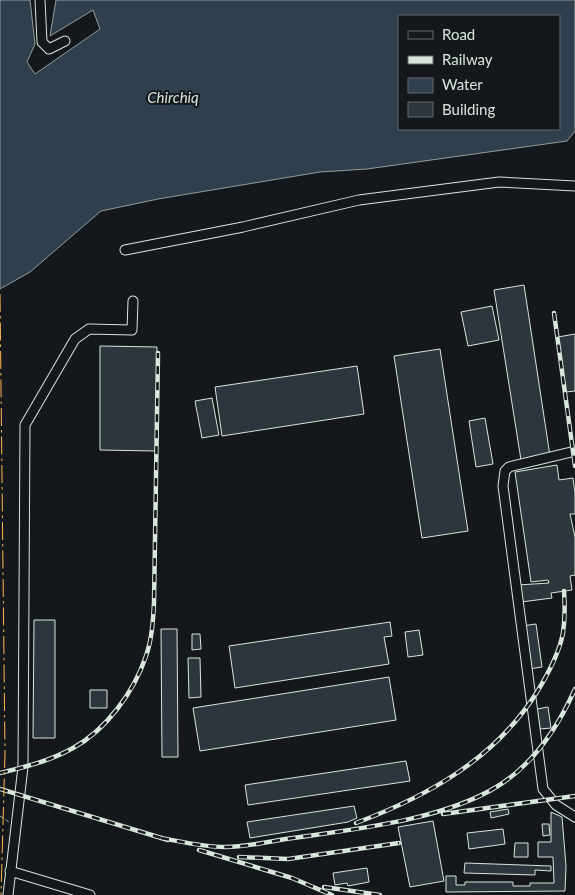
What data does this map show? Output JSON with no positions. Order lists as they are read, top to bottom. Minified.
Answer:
{"water":["Chirchiq"],"legend":["Road","Railway","Water","Building"]}
